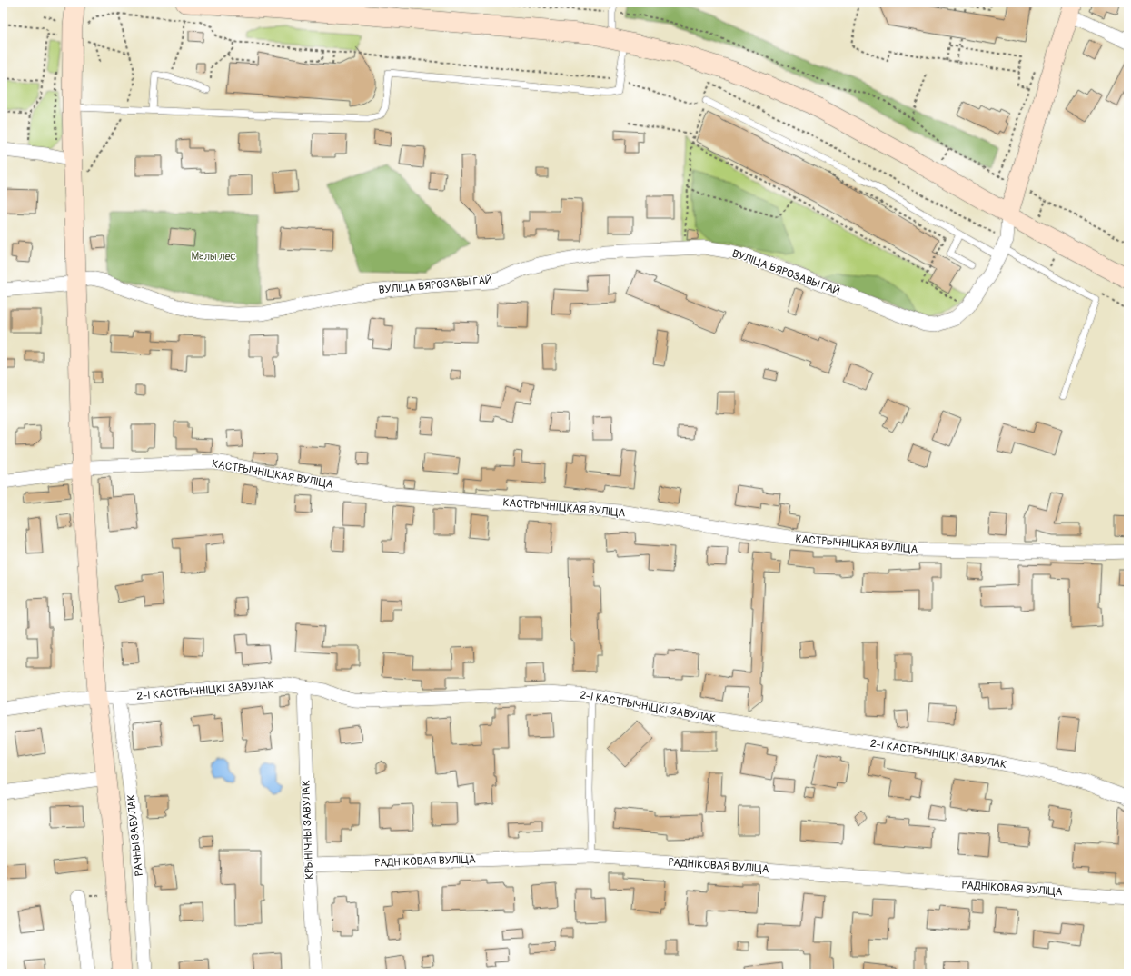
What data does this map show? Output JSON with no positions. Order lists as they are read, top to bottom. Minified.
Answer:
{"streets":{"street":["ВУЛІЦА БЯРОЗАВЫ ГАЙ","КАСТРЫЧНІЦКАЯ ВУЛІЦА","2-І КАСТРЫЧНІЦКІ ЗАВУЛАК","КРЫНІЧНЫ ЗАВУЛАК","РАЧНЫ ЗАВУЛАК","РАДНІКОВАЯ ВУЛІЦА"]},"crossings":[["2-І КАСТРЫЧНІЦКІ ЗАВУЛАК","КРЫНІЧНЫ ЗАВУЛАК"],["2-І КАСТРЫЧНІЦКІ ЗАВУЛАК","РАЧНЫ ЗАВУЛАК"],["КРЫНІЧНЫ ЗАВУЛАК","РАДНІКОВАЯ ВУЛІЦА"]],"parks":["Малы лес"]}
